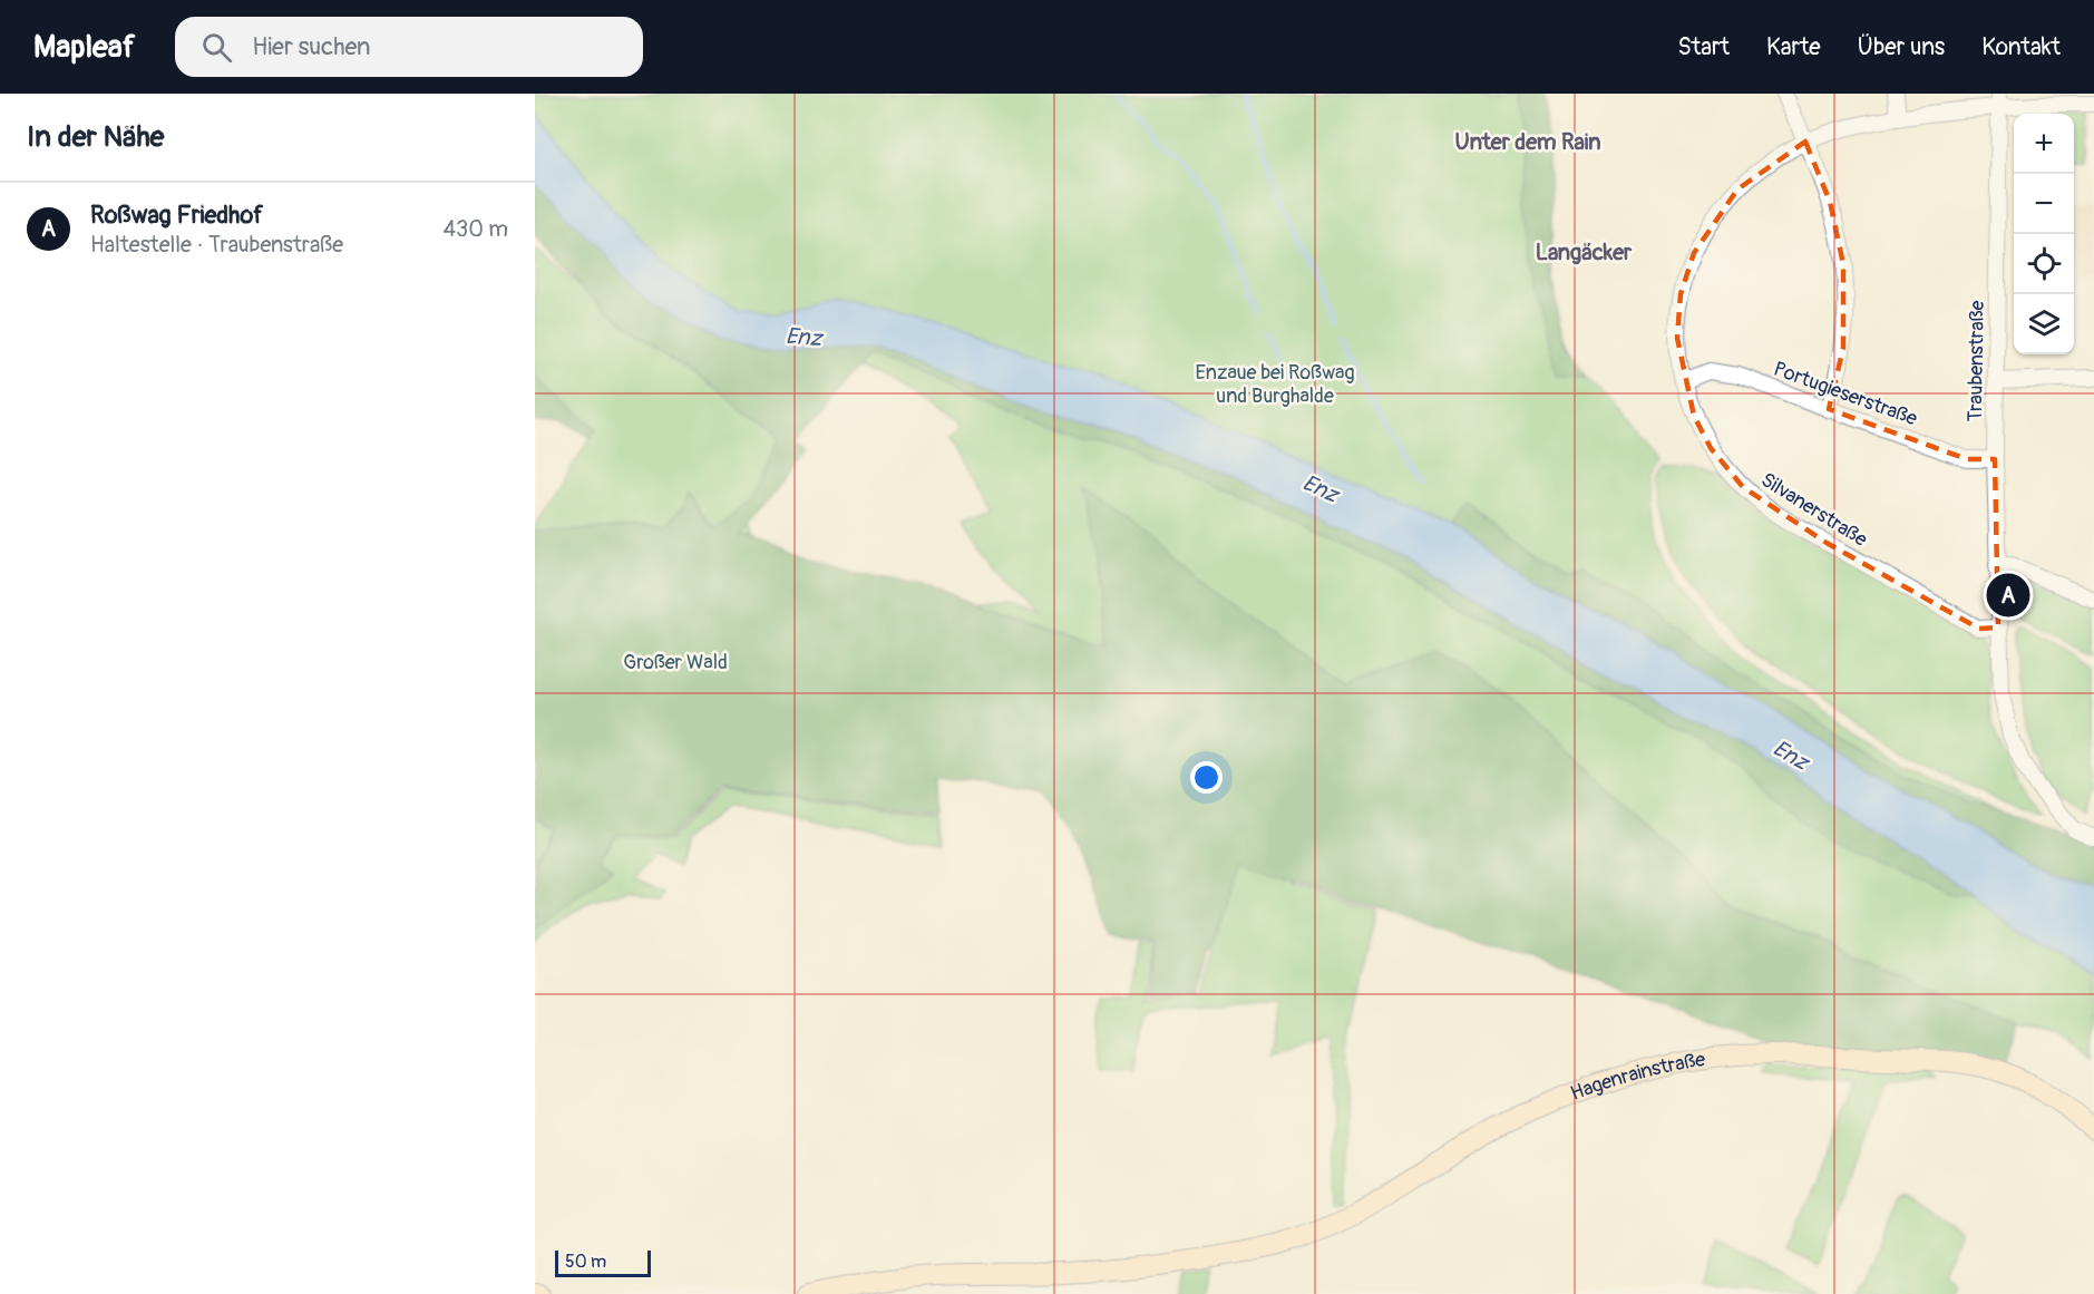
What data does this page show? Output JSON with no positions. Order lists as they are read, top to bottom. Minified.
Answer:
{"streets":{"street":["Traubenstraße","Portugieserstraße","Silvanerstraße","Hagenrainstraße"]},"crossings":[["Traubenstraße","Portugieserstraße"],["Traubenstraße","Silvanerstraße"],["Portugieserstraße","Silvanerstraße"]],"districts":["Unter dem Rain","Langäcker"],"water":["Enz"],"parks":["Enzaue bei Roßwag und Burghalde","Großer Wald"],"scale_bar":"50 m","page":{"header":"Mapleaf","search":"Hier suchen","nav":["Start","Karte","Über uns","Kontakt"],"heading":"In der Nähe","map_buttons":["+","−"],"list":[{"mark":"A","name":"Roßwag Friedhof","note":"Haltestelle · Traubenstraße","value":"430 m"}],"pins":"A","scale":"50 m"}}
